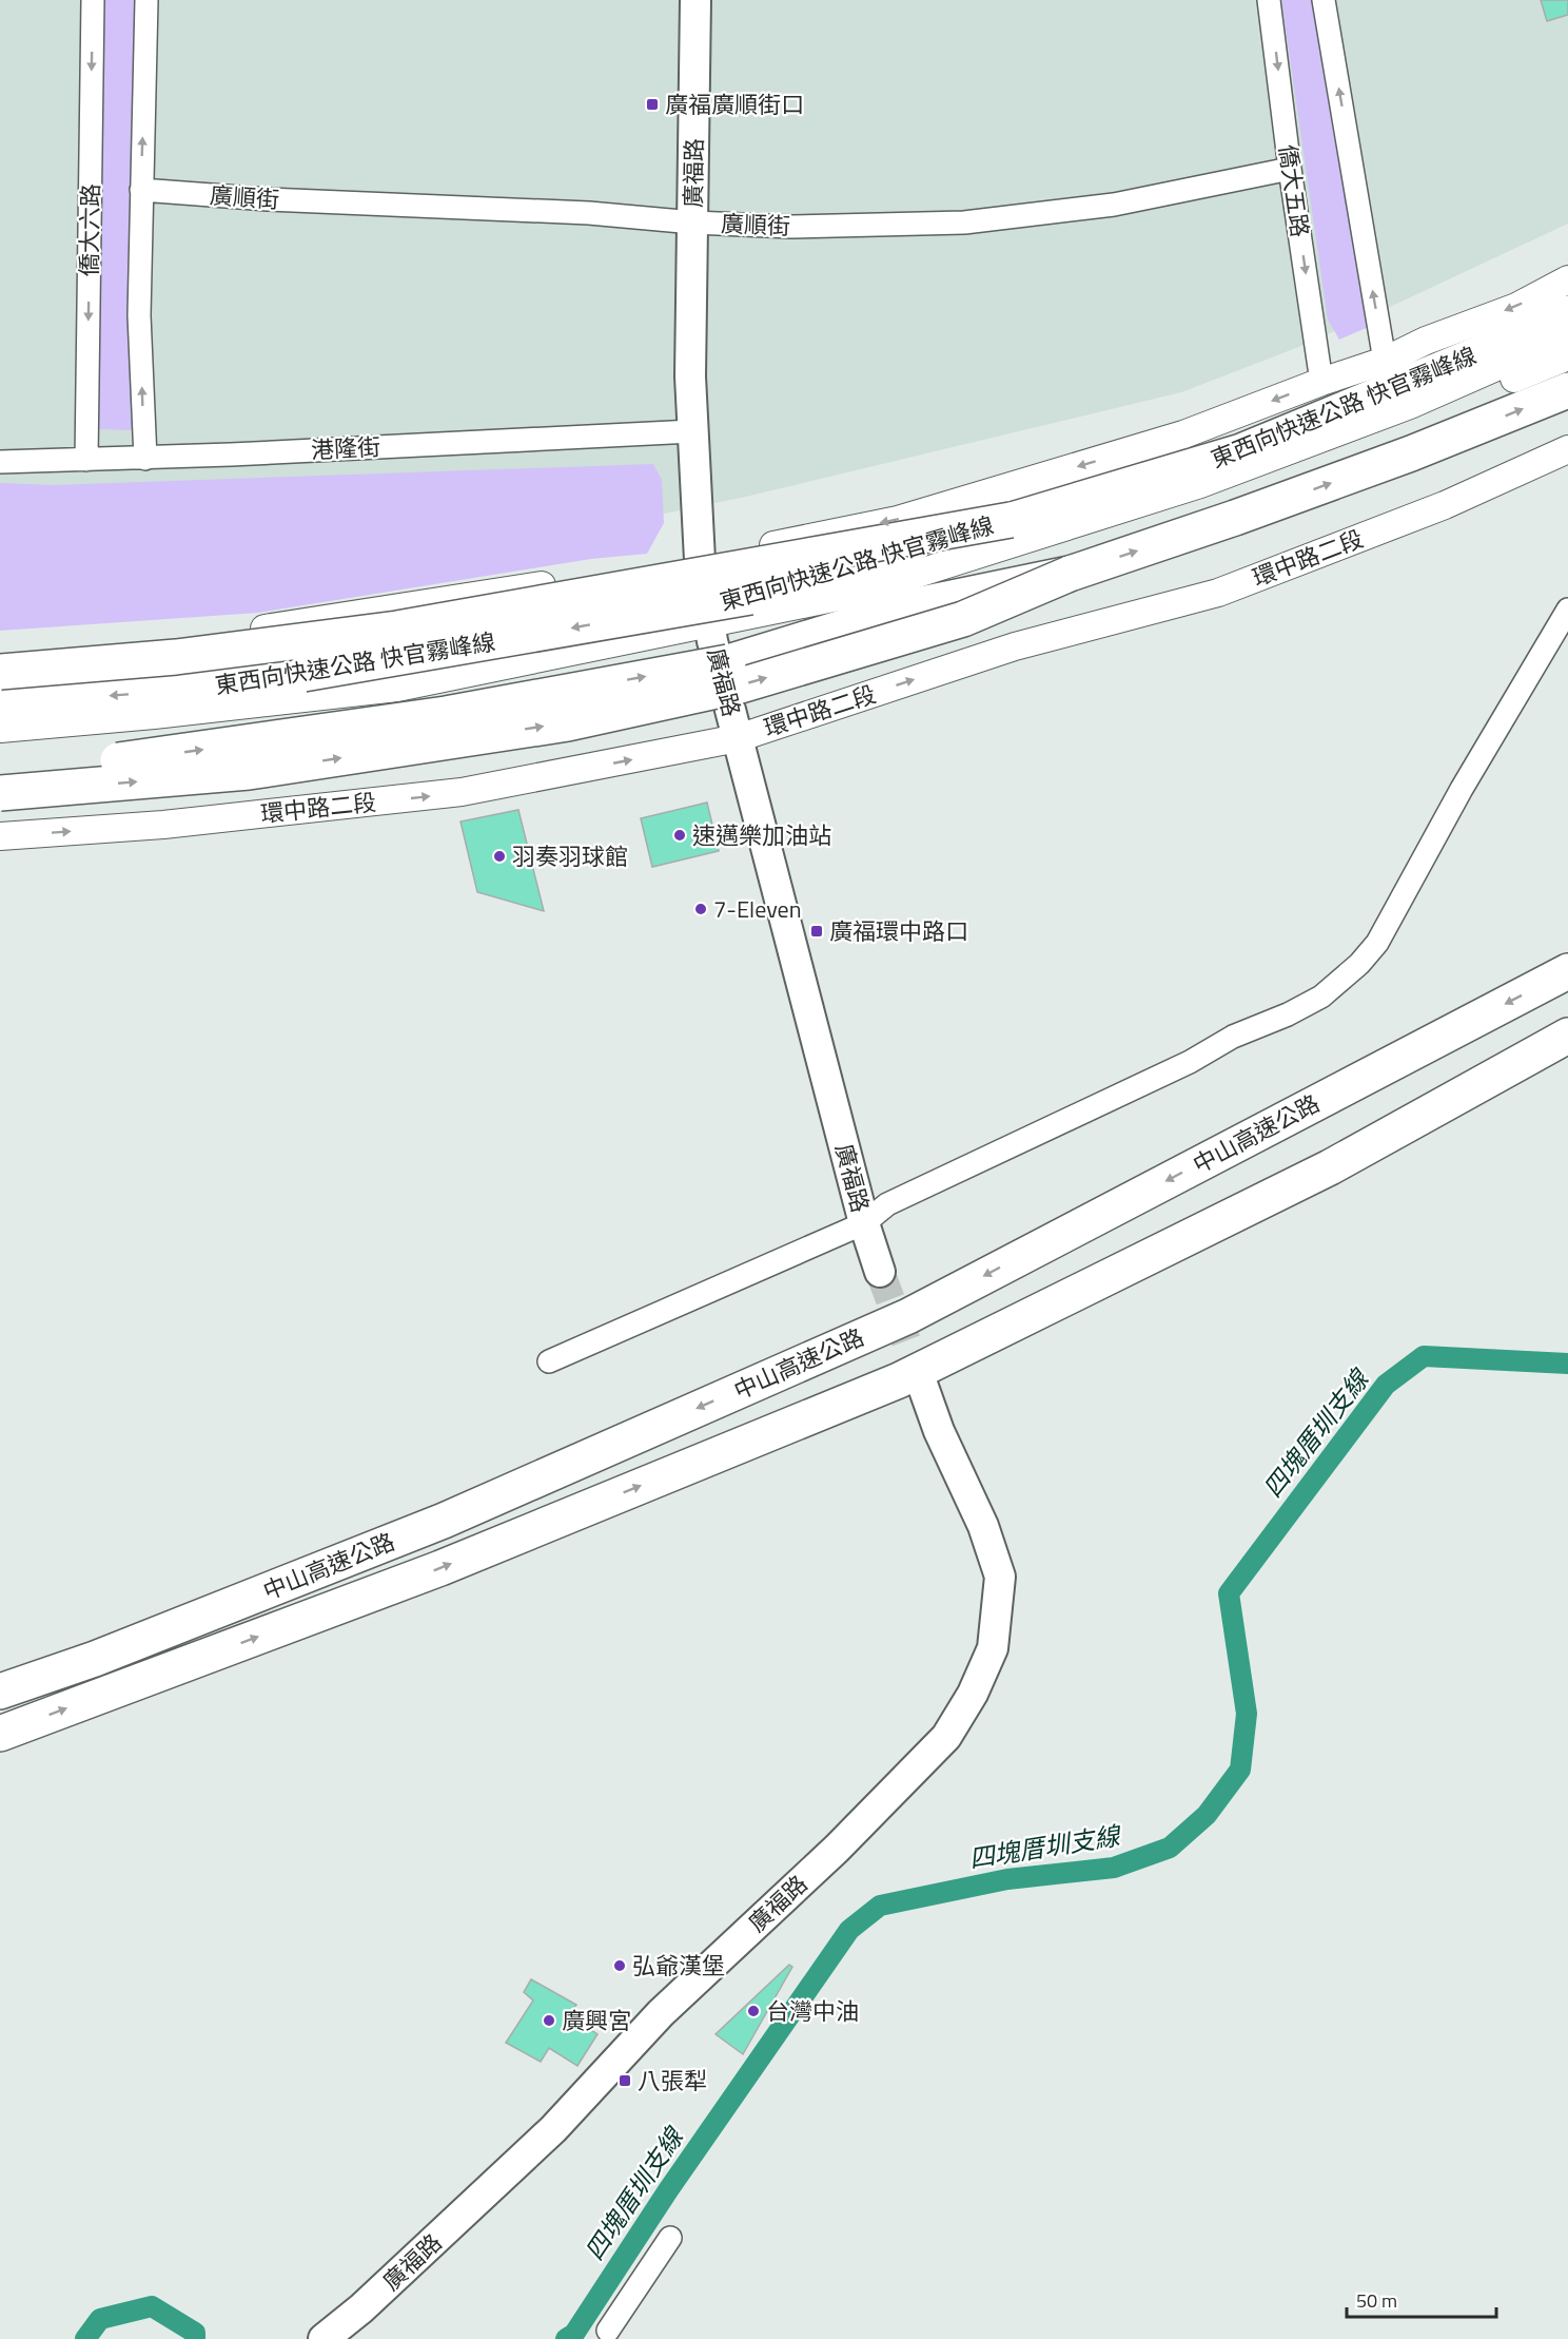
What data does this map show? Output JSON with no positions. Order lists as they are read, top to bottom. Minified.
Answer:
{"streets":{"highway":["東西向快速公路 快官霧峰線","中山高速公路"],"main road":["廣福路"],"street":["僑大五路","廣順街","僑大六路","港隆街","環中路二段"]},"crossings":[["廣福路","廣順街"],["廣福路","港隆街"],["廣福路","環中路二段"],["僑大五路","廣順街"],["僑大六路","港隆街"]],"water":["四塊厝圳支線"],"places":{"transit":["廣福廣順街口","廣福環中路口","八張犁"],"other":["速邁樂加油站","羽奏羽球館","7-Eleven","弘爺漢堡","台灣中油","廣興宮"]},"scale_bar":"50 m"}
